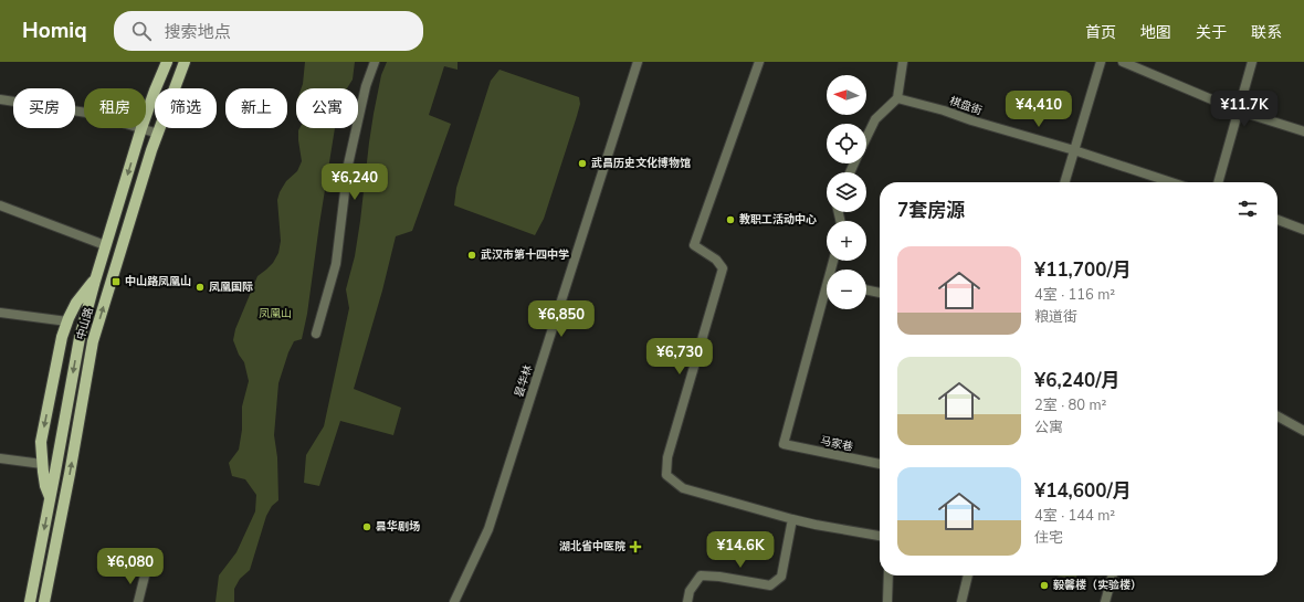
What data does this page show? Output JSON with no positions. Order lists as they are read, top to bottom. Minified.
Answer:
{"streets":{"main road":["中山路"],"street":["棋盘街","昙华林","马家巷"]},"parks":["凤凰山"],"places":{"other":["武昌历史文化博物馆","教职工活动中心","武汉市第十四中学","凤凰国际","昙华剧场","毅馨楼（实验楼）"],"transit":["中山路凤凰山"],"health":["湖北省中医院"]},"north":"left","page":{"header":"Homiq","search":"搜索地点","nav":["首页","地图","关于","联系"],"map_buttons":["+","−"],"chip":["买房","租房","筛选","新上","公寓"],"price":["¥4,410","¥11.7K","¥6,240","¥6,850","¥6,730","¥14.6K","¥6,080"],"heading":"7套房源","list":[{"name":"¥11,700/月","note":"4室 · 116 m² · 粮道街"},{"name":"¥6,240/月","note":"2室 · 80 m² · 公寓"},{"name":"¥14,600/月","note":"4室 · 144 m² · 住宅"}]}}
